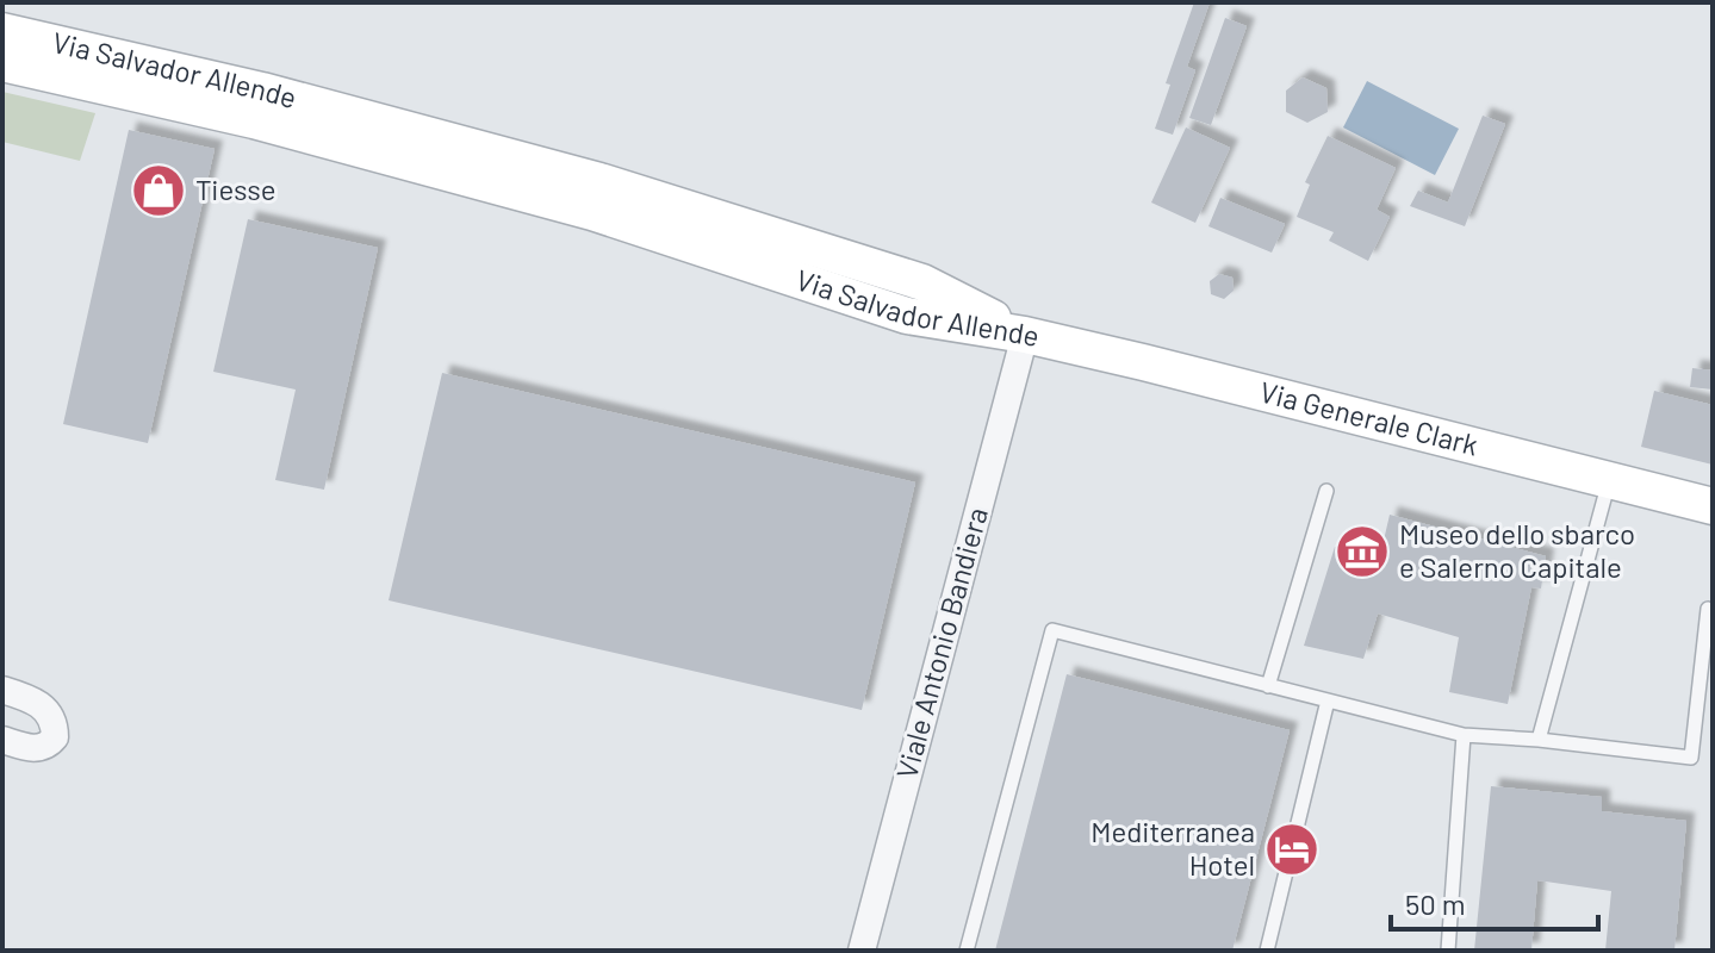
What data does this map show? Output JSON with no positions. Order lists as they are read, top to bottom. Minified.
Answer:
{"streets":{"main road":["Via Salvador Allende","Via Generale Clark"],"street":["Viale Antonio Bandiera"]},"crossings":[["Via Salvador Allende","Via Generale Clark"],["Via Salvador Allende","Viale Antonio Bandiera"],["Via Generale Clark","Viale Antonio Bandiera"]],"places":{"shop":["Tiesse"],"museum":["Museo dello sbarco e Salerno Capitale"],"hotel":["Mediterranea Hotel"]},"scale_bar":"50 m"}
